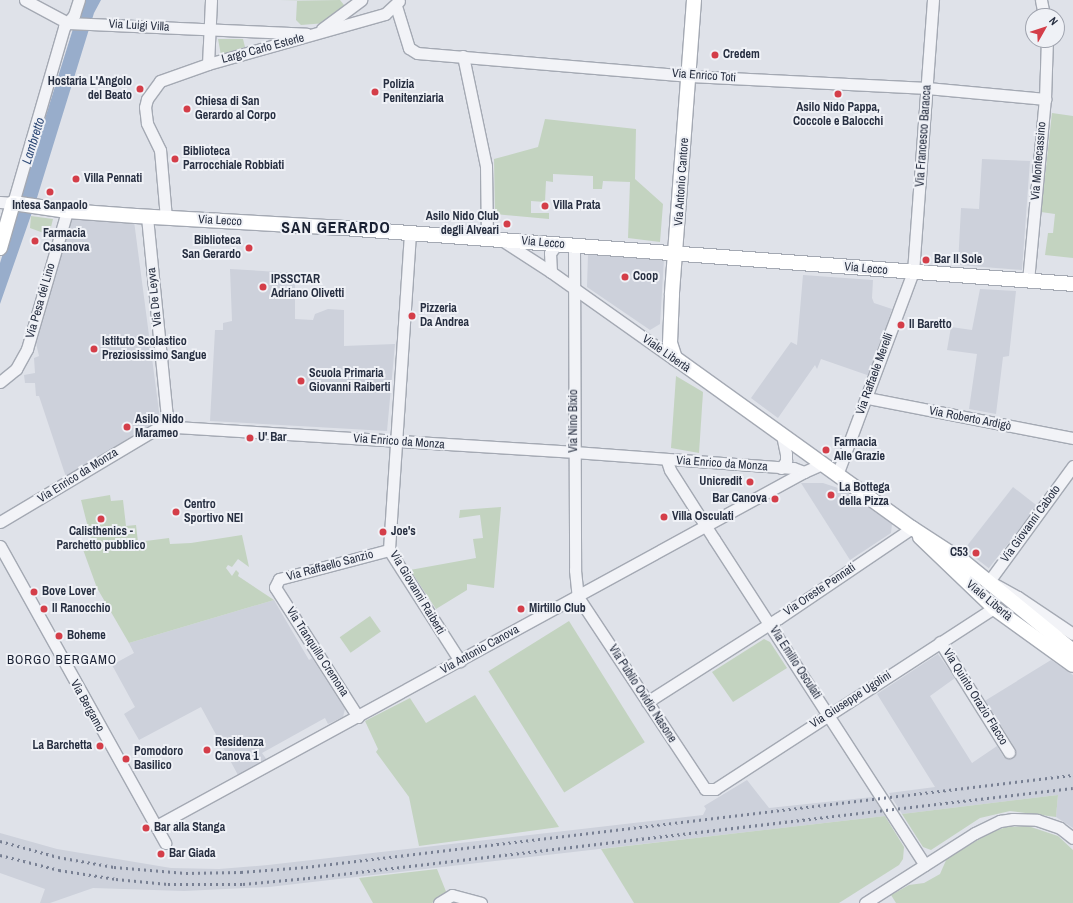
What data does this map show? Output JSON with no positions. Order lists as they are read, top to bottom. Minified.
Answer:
{"streets":{"main road":["Via Antonio Cantore","Via Lecco","Viale Libertà"],"street":["Via Luigi Villa","Largo Carlo Esterle","Via Enrico Toti","Via Francesco Baracca","Via Montecassino","Via De Leyva","Via Pesa del Lino","Via Raffaele Merelli","Via Roberto Ardigò","Via Nino Bixio","Via Enrico da Monza","Via Giovanni Caboto","Via Raffaello Sanzio","Via Oreste Pennati","Via Giovanni Raiberti","Via Antonio Canova","Via Tranquillo Cremona","Via Emilio Osculati","Via Publio Ovidio Nasone","Via Quinto Orazio Flacco","Via Giuseppe Ugolini","Via Bergamo"]},"crossings":[["Via Luigi Villa","Largo Carlo Esterle"],["Largo Carlo Esterle","Via Enrico Toti"],["Via Enrico Toti","Via Francesco Baracca"],["Via Enrico Toti","Via Montecassino"],["Via Enrico Toti","Via Antonio Cantore"],["Via Francesco Baracca","Via Lecco"],["Via Francesco Baracca","Via Raffaele Merelli"],["Via Montecassino","Via Lecco"],["Via Antonio Cantore","Via Lecco"],["Via Antonio Cantore","Viale Libertà"],["Via Lecco","Via De Leyva"],["Via Lecco","Via Pesa del Lino"],["Via Lecco","Viale Libertà"],["Via Lecco","Via Raffaele Merelli"],["Via Lecco","Via Nino Bixio"],["Via Lecco","Via Giovanni Raiberti"],["Via De Leyva","Via Enrico da Monza"],["Viale Libertà","Via Raffaele Merelli"],["Viale Libertà","Via Nino Bixio"],["Viale Libertà","Via Giovanni Caboto"],["Viale Libertà","Via Oreste Pennati"],["Viale Libertà","Via Giuseppe Ugolini"],["Via Raffaele Merelli","Via Roberto Ardigò"],["Via Nino Bixio","Via Enrico da Monza"],["Via Nino Bixio","Via Antonio Canova"],["Via Nino Bixio","Via Publio Ovidio Nasone"],["Via Enrico da Monza","Via Giovanni Raiberti"],["Via Enrico da Monza","Via Antonio Canova"],["Via Enrico da Monza","Via Emilio Osculati"],["Via Raffaello Sanzio","Via Giovanni Raiberti"],["Via Raffaello Sanzio","Via Tranquillo Cremona"],["Via Oreste Pennati","Via Emilio Osculati"],["Via Oreste Pennati","Via Publio Ovidio Nasone"],["Via Giovanni Raiberti","Via Antonio Canova"],["Via Antonio Canova","Via Tranquillo Cremona"],["Via Antonio Canova","Via Emilio Osculati"],["Via Antonio Canova","Via Publio Ovidio Nasone"],["Via Antonio Canova","Via Bergamo"],["Via Emilio Osculati","Via Giuseppe Ugolini"],["Via Publio Ovidio Nasone","Via Giuseppe Ugolini"],["Via Quinto Orazio Flacco","Via Giuseppe Ugolini"]],"districts":["SAN GERARDO","BORGO BERGAMO"],"water":["Lambretto"],"places":["Credem","Hostaria L'Angolo del Beato","Polizia Penitenziaria","Asilo Nido Pappa, Coccole e Balocchi","Chiesa di San Gerardo al Corpo","Biblioteca Parrocchiale Robbiati","Villa Pennati","Intesa Sanpaolo","Villa Prata","Asilo Nido Club degli Alveari","Farmacia Casanova","Biblioteca San Gerardo","Bar Il Sole","Coop","IPSSCTAR Adriano Olivetti","Pizzeria Da Andrea","Il Baretto","Istituto Scolastico Preziosissimo Sangue","Scuola Primaria Giovanni Raiberti","Asilo Nido Marameo","U' Bar","Farmacia Alle Grazie","Unicredit","La Bottega della Pizza","Bar Canova","Centro Sportivo NEI","Villa Osculati","Calisthenics - Parchetto pubblico","Joe's","C53","Bove Lover","Il Ranocchio","Mirtillo Club","Boheme","La Barchetta","Residenza Canova 1","Pomodoro Basilico","Bar alla Stanga","Bar Giada"],"north":"top right"}
